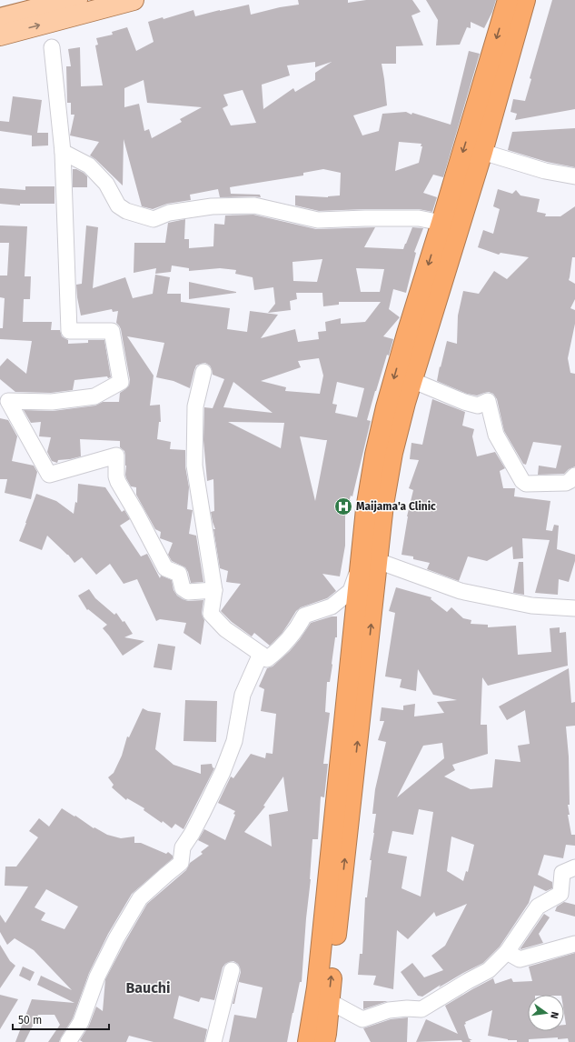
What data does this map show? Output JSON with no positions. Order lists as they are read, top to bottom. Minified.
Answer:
{"districts":["Bauchi"],"places":{"hospital":["Maijama'a Clinic"]},"scale_bar":"50 m","north":"right"}
